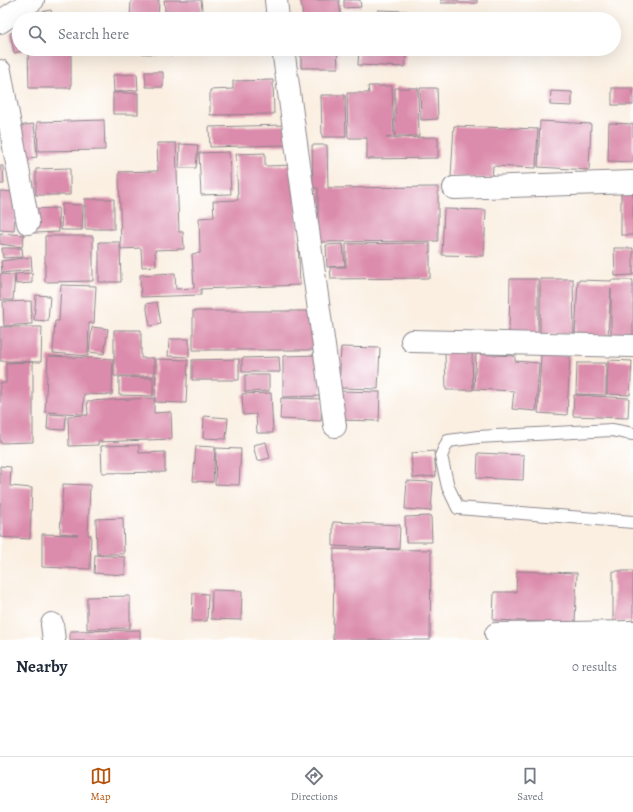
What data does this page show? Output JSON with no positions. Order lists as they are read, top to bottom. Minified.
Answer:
{"page":{"search":"Search here","heading":["Nearby","0 results"],"nav":["Map","Directions","Saved"]}}
